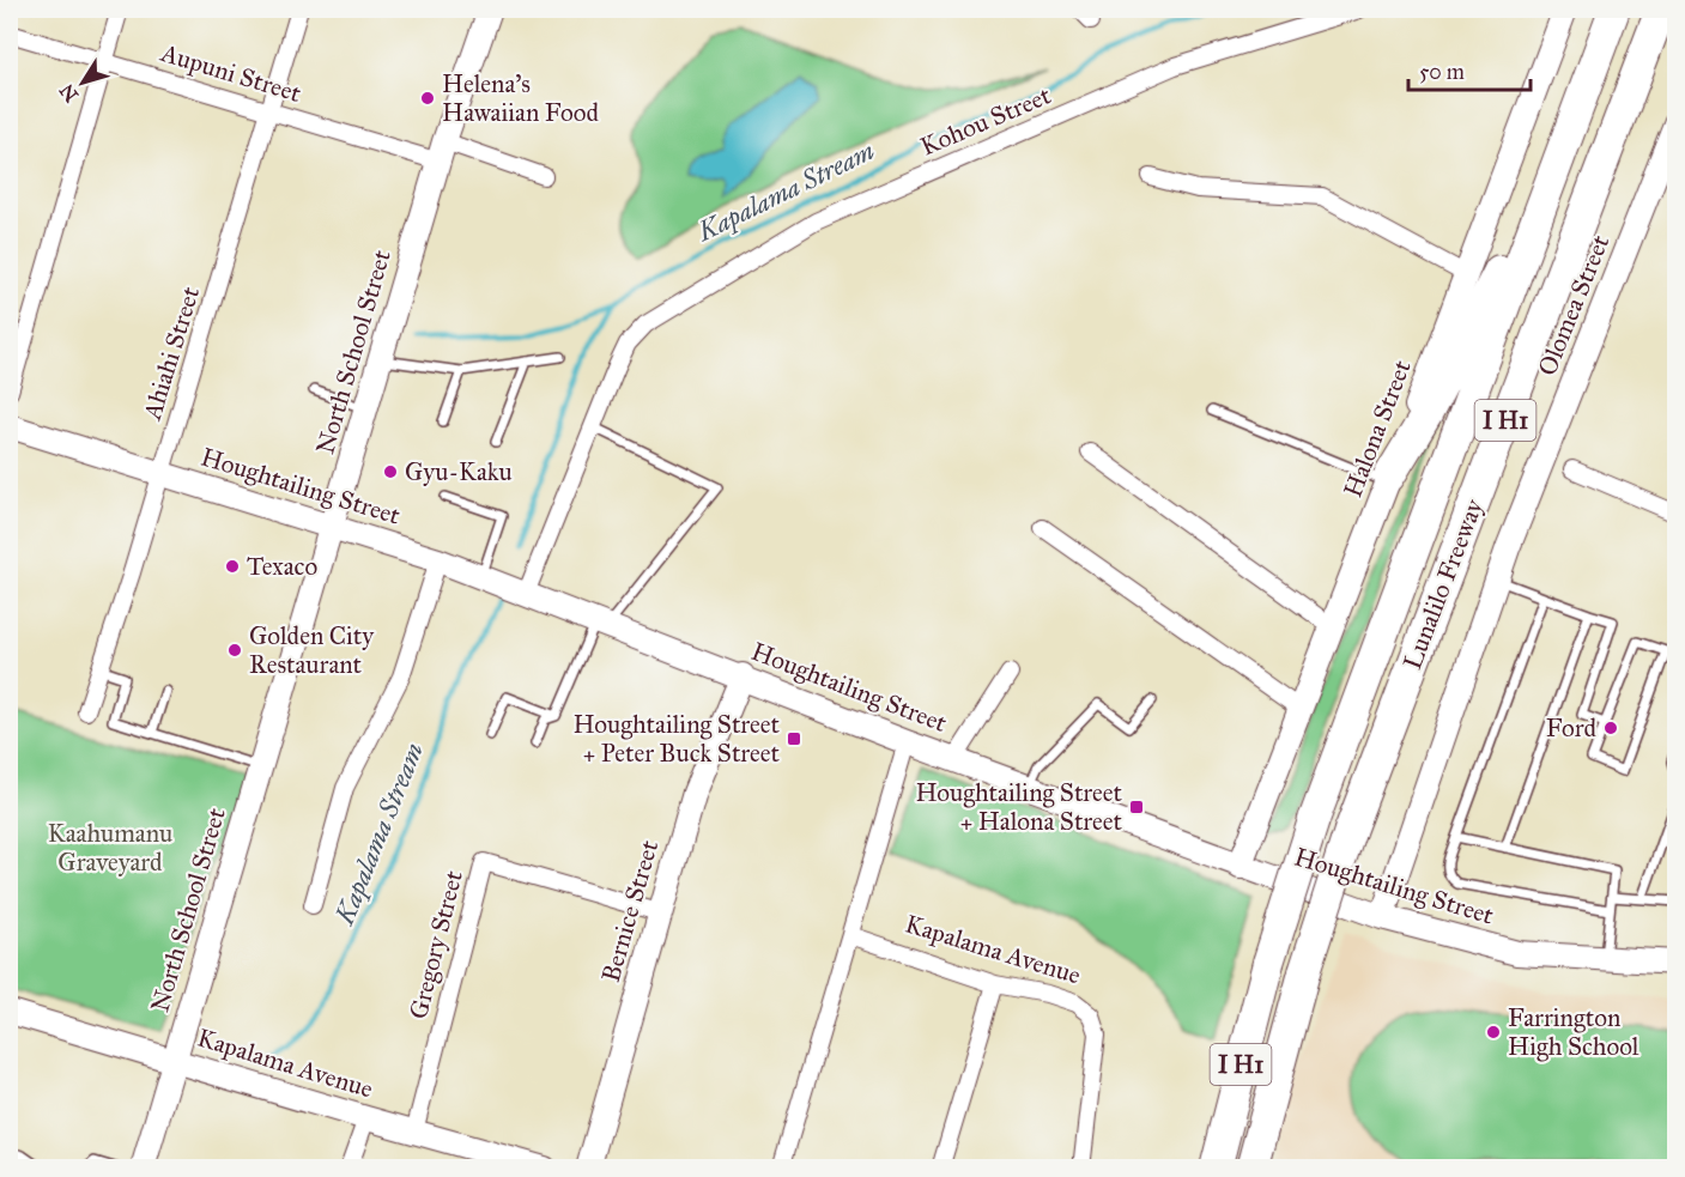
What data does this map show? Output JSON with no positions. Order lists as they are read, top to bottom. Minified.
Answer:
{"streets":{"highway":["I H1","Lunalilo Freeway"],"main road":["Olomea Street","North School Street","Halona Street","Houghtailing Street","Bernice Street","Kapalama Avenue"],"street":["Aupuni Street","Kohou Street","Ahiahi Street","Gregory Street"]},"crossings":[["Aupuni Street","North School Street"],["Aupuni Street","Ahiahi Street"],["Kohou Street","Houghtailing Street"],["Olomea Street","Houghtailing Street"],["North School Street","Houghtailing Street"],["North School Street","Kapalama Avenue"],["Ahiahi Street","Houghtailing Street"],["Halona Street","Houghtailing Street"],["Houghtailing Street","Bernice Street"],["Bernice Street","Gregory Street"],["Gregory Street","Kapalama Avenue"]],"water":["Kapalama Stream"],"parks":["Kaahumanu Graveyard"],"places":{"other":["Helena's Hawaiian Food","Gyu-Kaku","Texaco","Golden City Restaurant","Ford","Farrington High School"],"transit":["Houghtailing Street + Peter Buck Street","Houghtailing Street + Halona Street"]},"scale_bar":"50 m","north":"bottom left"}
